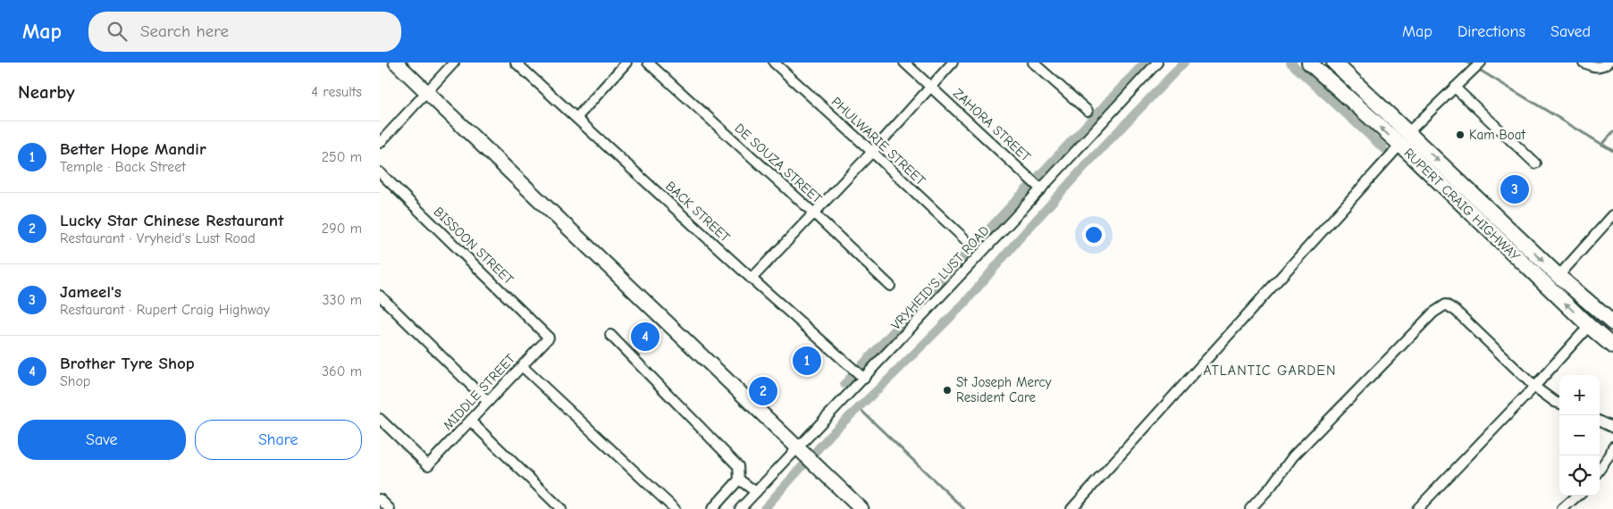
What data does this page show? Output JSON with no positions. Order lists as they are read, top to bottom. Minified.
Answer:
{"streets":{"main road":["RUPERT CRAIG HIGHWAY"],"street":["ZAHORA STREET","PHULWARIE STREET","DE SOUZA STREET","BACK STREET","BISSOON STREET","VRYHEID'S LUST ROAD","MIDDLE STREET"]},"crossings":[["ZAHORA STREET","VRYHEID'S LUST ROAD"],["BACK STREET","VRYHEID'S LUST ROAD"],["BISSOON STREET","MIDDLE STREET"]],"districts":["ATLANTIC GARDEN"],"places":["Kam Boat","St Joseph Mercy Resident Care"],"page":{"header":"Map","search":"Search here","nav":["Map","Directions","Saved"],"heading":["Nearby","4 results"],"list":[{"mark":"1","name":"Better Hope Mandir","note":"Temple · Back Street","value":"250 m"},{"mark":"2","name":"Lucky Star Chinese Restaurant","note":"Restaurant · Vryheid's Lust Road","value":"290 m"},{"mark":"3","name":"Jameel's","note":"Restaurant · Rupert Craig Highway","value":"330 m"},{"mark":"4","name":"Brother Tyre Shop","note":"Shop","value":"360 m"}],"pins":["3","4","1","2"],"map_buttons":["+","−"],"buttons":["Save","Share"]}}
